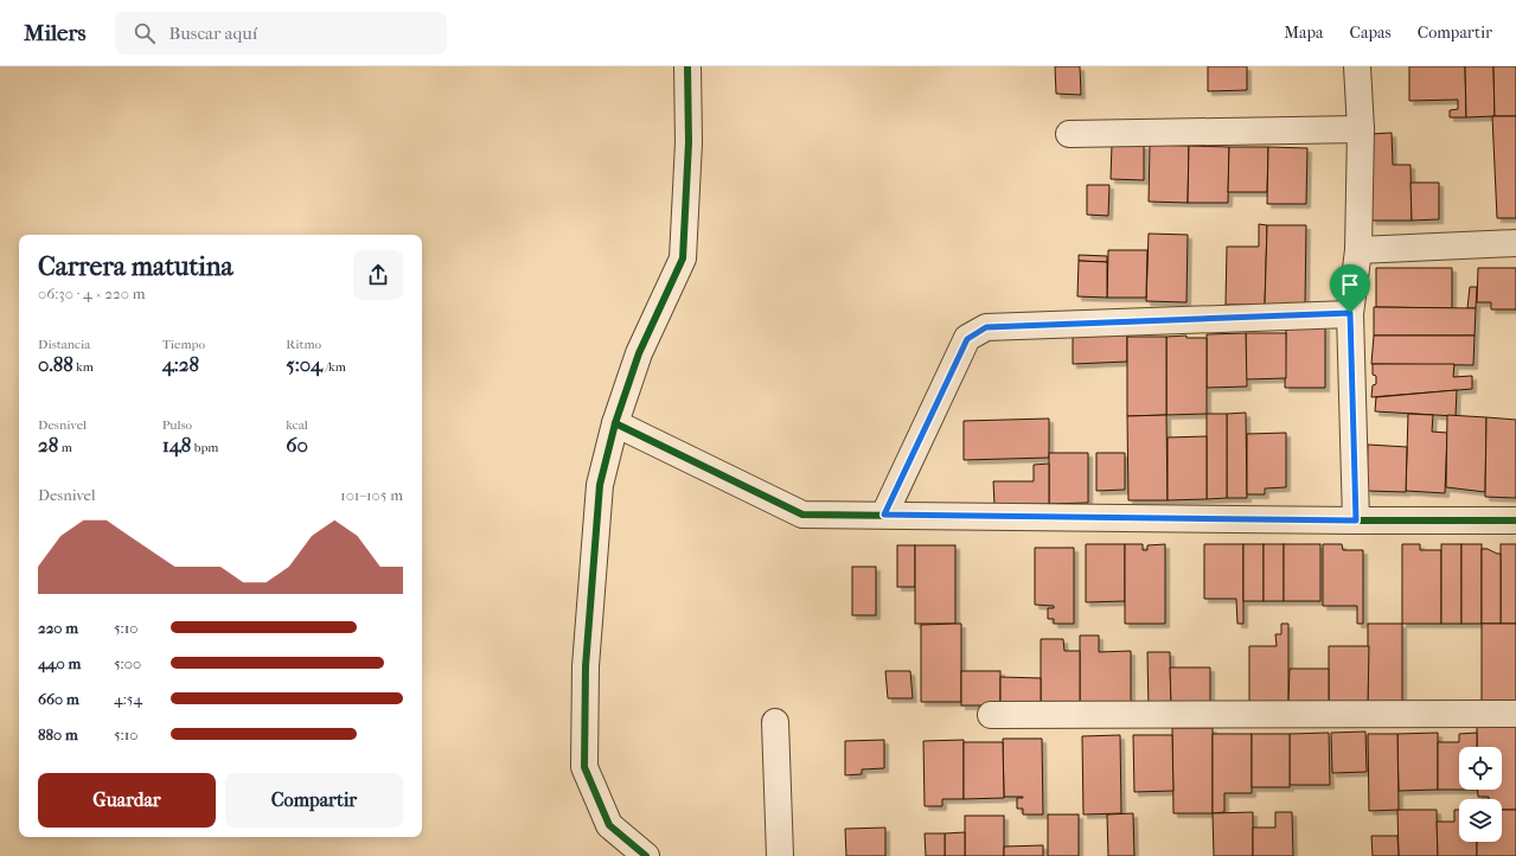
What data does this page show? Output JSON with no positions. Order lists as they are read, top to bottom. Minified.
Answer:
{"page":{"header":"Milers","search":"Buscar aquí","nav":["Mapa","Capas","Compartir"],"heading":["Carrera matutina","06:30 · 4 × 220 m"],"stats":[["Distancia","0.88 km"],["Tiempo","4:28"],["Ritmo","5:04 /km"],["Desnivel","28 m"],["Pulso","148 bpm"],["kcal","60"]],"chart":["Desnivel","101–105 m"],"list":[{"name":"220 m","note":"5:10"},{"name":"440 m","note":"5:00"},{"name":"660 m","note":"4:54"},{"name":"880 m","note":"5:10"}],"buttons":["Guardar","Compartir"]}}
